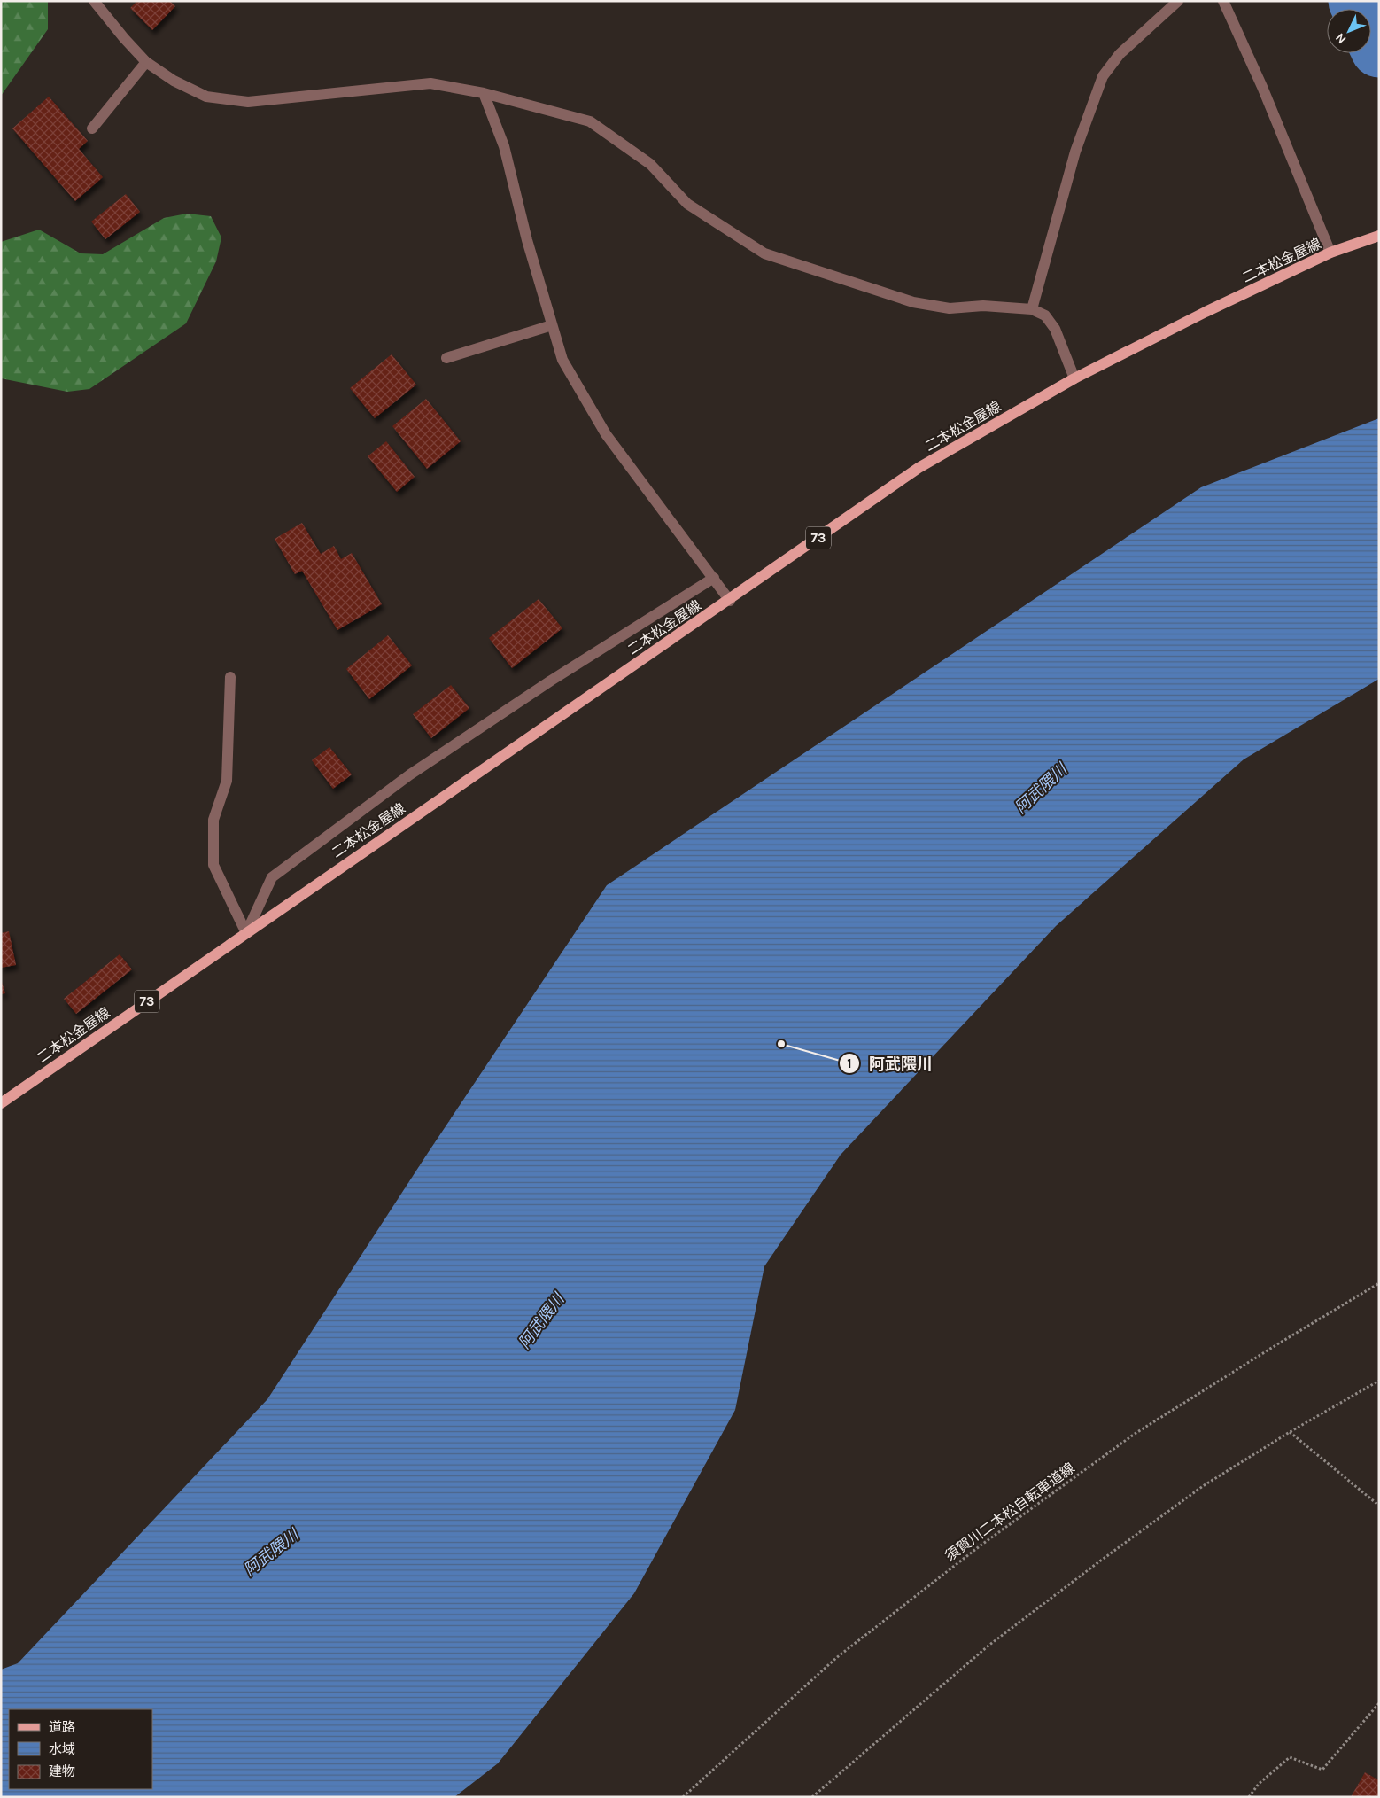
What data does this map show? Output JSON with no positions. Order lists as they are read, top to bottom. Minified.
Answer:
{"streets":{"main road":["二本松金屋線","73"],"path":["須賀川二本松自転車道線"]},"water":["阿武隈川"],"places":["阿武隈川"],"legend":["道路","水域","建物"],"north":"bottom left"}
